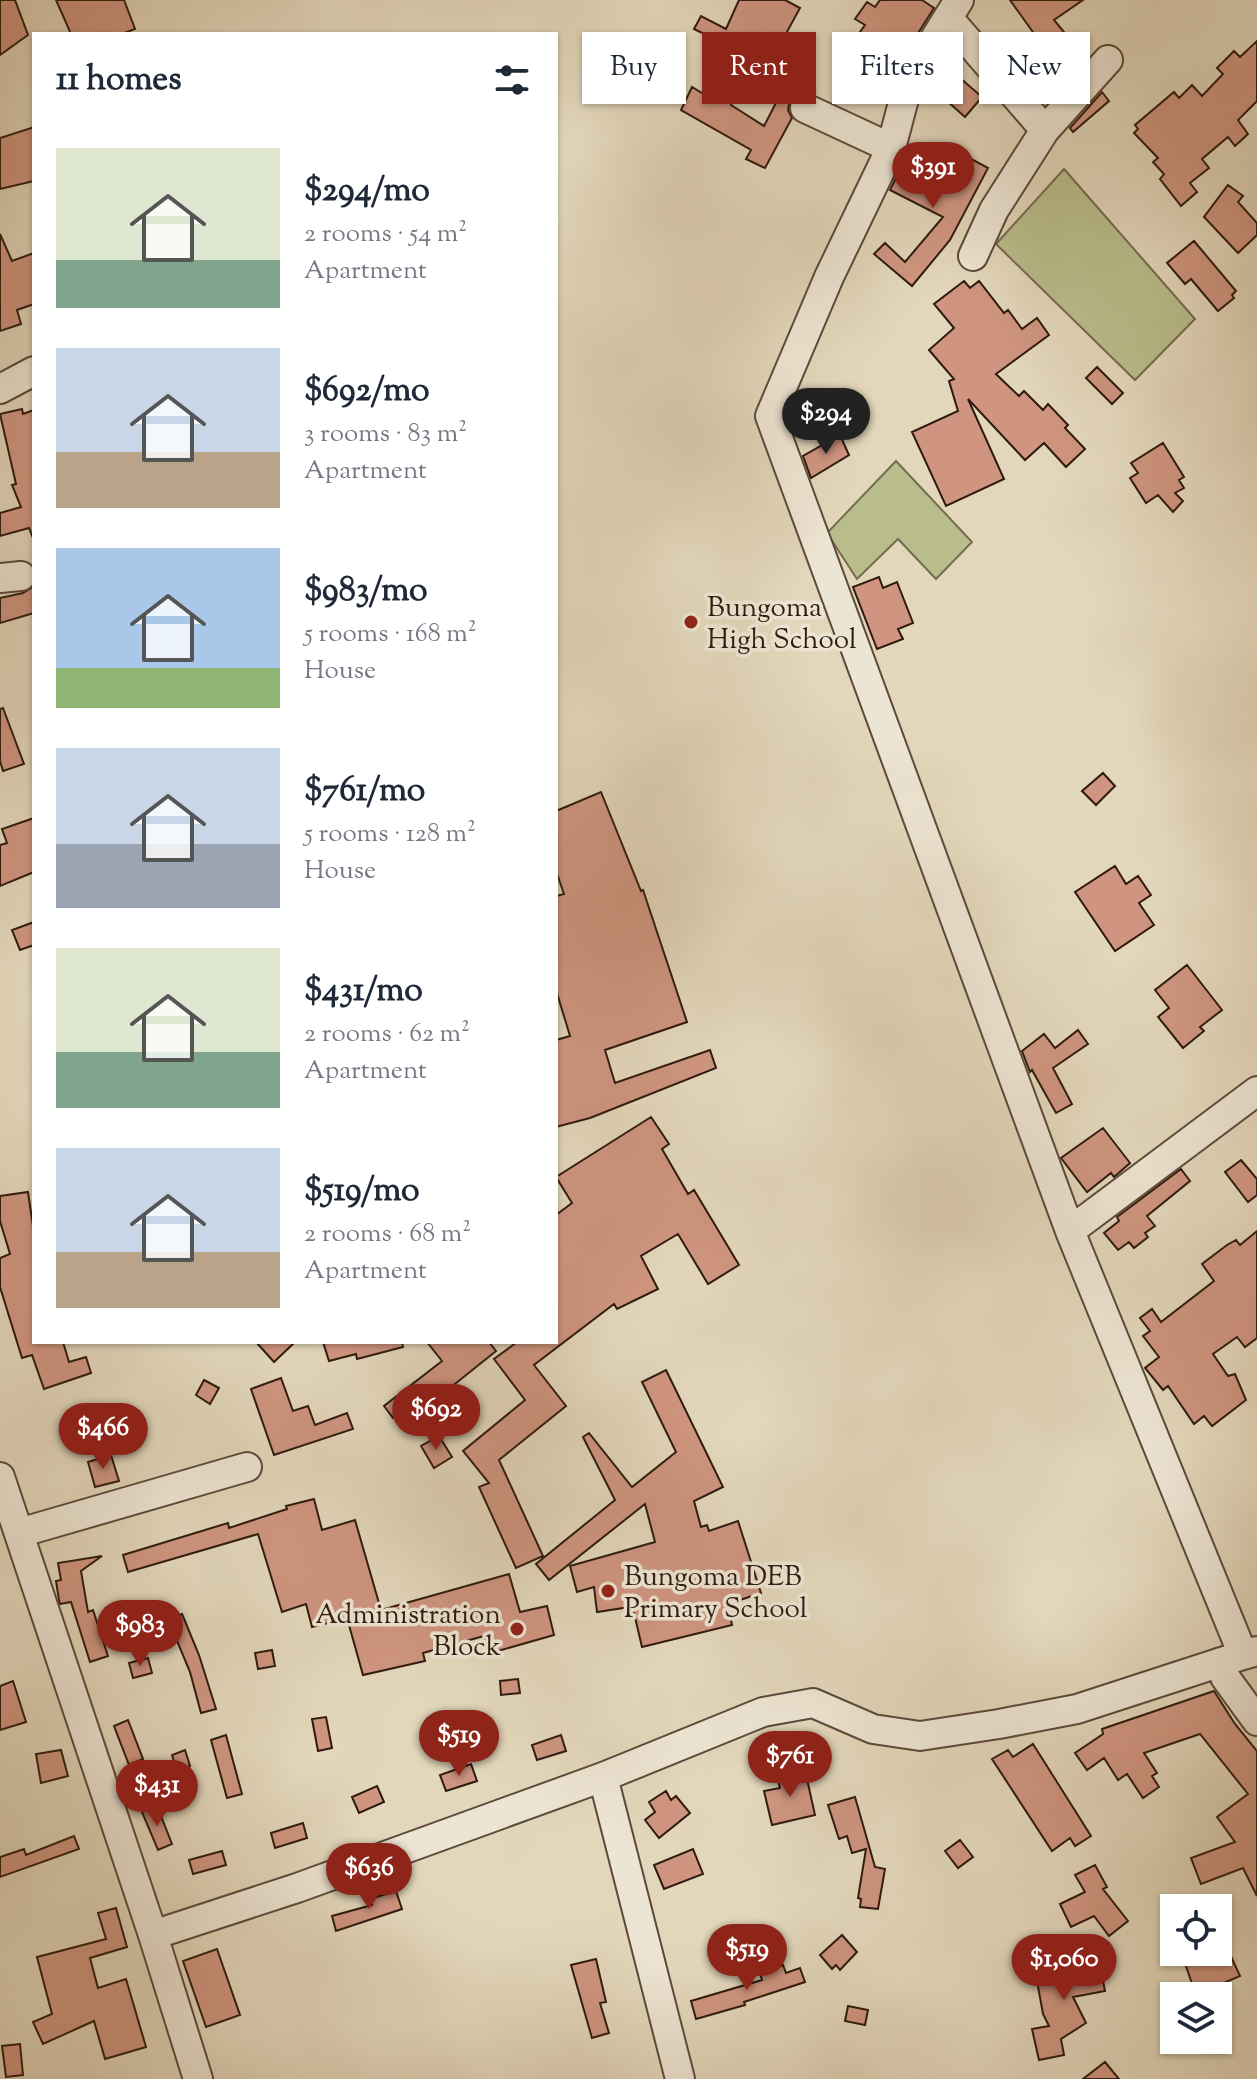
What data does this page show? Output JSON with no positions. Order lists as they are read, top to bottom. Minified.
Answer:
{"places":["Bungoma High School","Bungoma DEB Primary School","Administration Block"],"page":{"chip":["Buy","Rent","Filters","New"],"heading":"11 homes","list":[{"name":"$294/mo","note":"2 rooms · 54 m² · Apartment"},{"name":"$692/mo","note":"3 rooms · 83 m² · Apartment"},{"name":"$983/mo","note":"5 rooms · 168 m² · House"},{"name":"$761/mo","note":"5 rooms · 128 m² · House"},{"name":"$431/mo","note":"2 rooms · 62 m² · Apartment"},{"name":"$519/mo","note":"2 rooms · 68 m² · Apartment"}],"price":["$391","$294","$692","$466","$983","$519","$761","$431","$636","$519","$1,060"]}}
